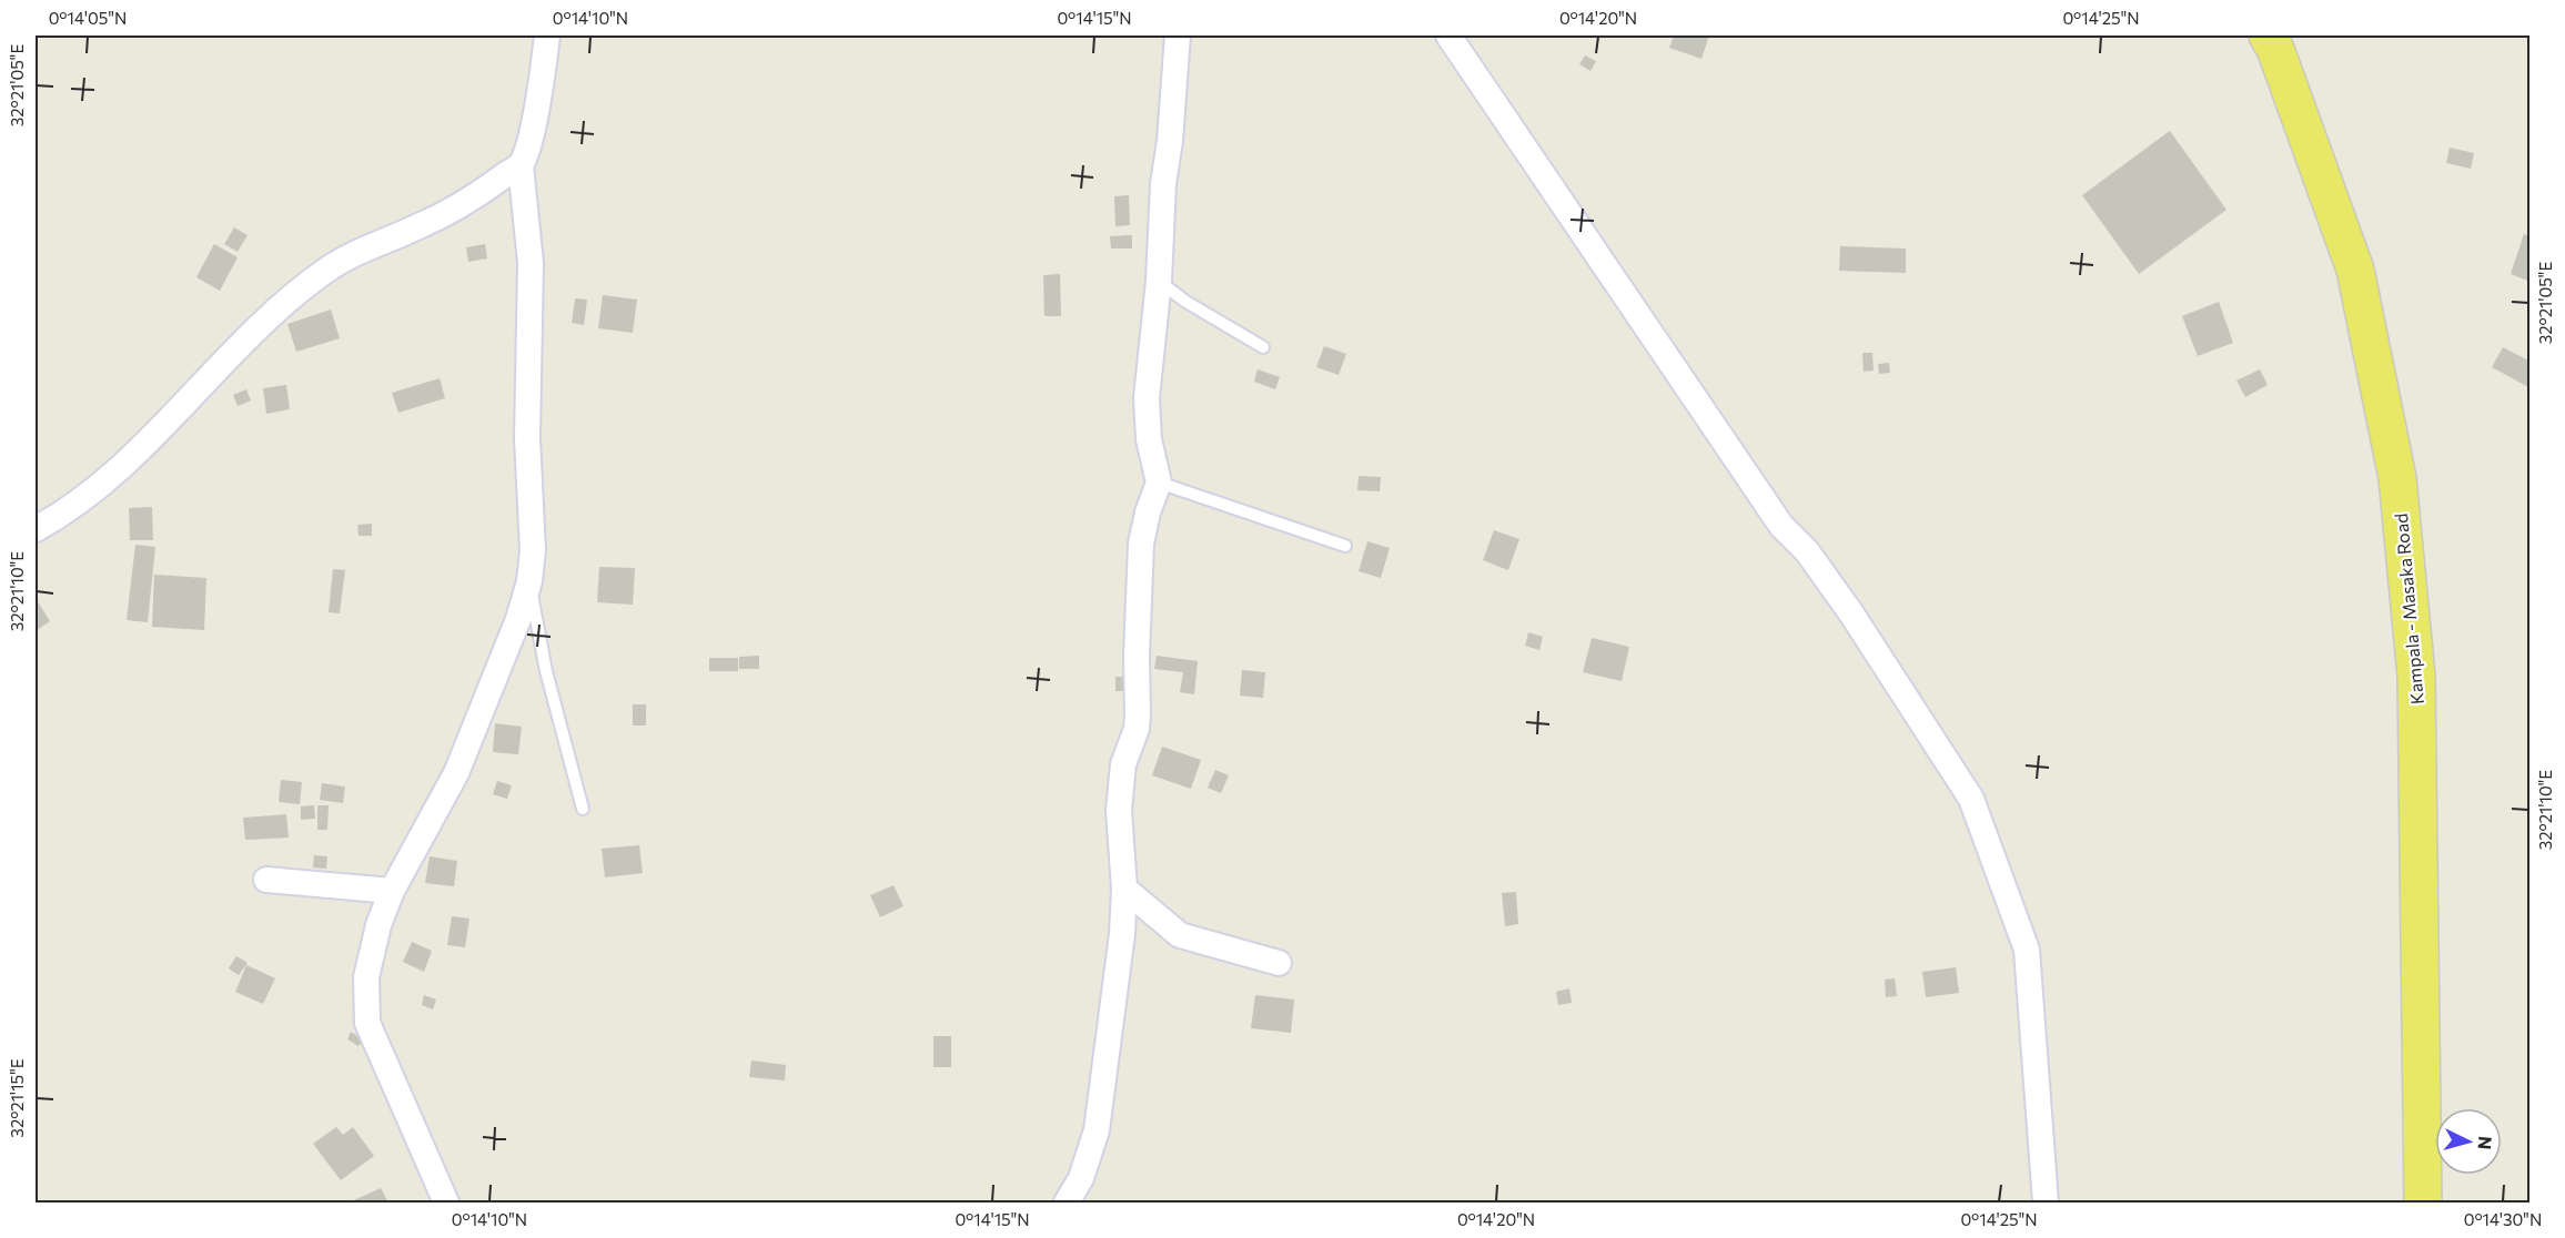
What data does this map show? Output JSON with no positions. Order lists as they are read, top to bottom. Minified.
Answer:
{"streets":{"main road":["Kampala - Masaka Road"]},"north":"right","coordinates":["0°14'05\"N","0°14'10\"N","0°14'15\"N","0°14'20\"N","0°14'25\"N","32°21'05\"E","32°21'10\"E","32°21'15\"E","0°14'30\"N"]}
